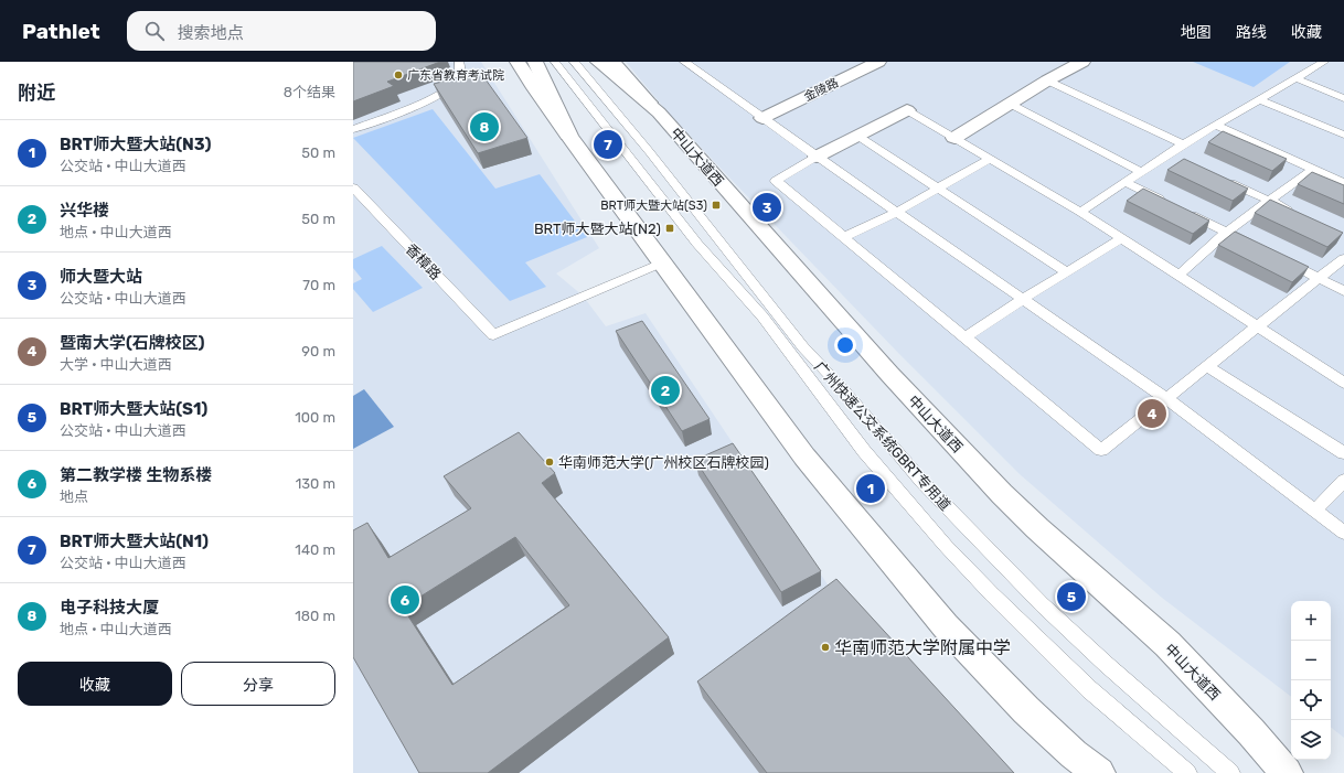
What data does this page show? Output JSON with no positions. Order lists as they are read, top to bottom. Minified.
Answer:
{"streets":{"main road":["金陵路","中山大道西"],"lane":["香樟路","广州快速公交系统GBRT专用道"]},"places":{"other":["广东省教育考试院","华南师范大学(广州校区石牌校园)","华南师范大学附属中学"],"transit":["BRT师大暨大站(S3)","BRT师大暨大站(N2)"]},"page":{"header":"Pathlet","search":"搜索地点","nav":["地图","路线","收藏"],"heading":["附近","8个结果"],"pins":["8","7","3","2","4","1","5","6"],"list":[{"mark":"1","name":"BRT师大暨大站(N3)","note":"公交站 · 中山大道西","value":"50 m"},{"mark":"2","name":"兴华楼","note":"地点 · 中山大道西","value":"50 m"},{"mark":"3","name":"师大暨大站","note":"公交站 · 中山大道西","value":"70 m"},{"mark":"4","name":"暨南大学(石牌校区)","note":"大学 · 中山大道西","value":"90 m"},{"mark":"5","name":"BRT师大暨大站(S1)","note":"公交站 · 中山大道西","value":"100 m"},{"mark":"6","name":"第二教学楼 生物系楼","note":"地点","value":"130 m"},{"mark":"7","name":"BRT师大暨大站(N1)","note":"公交站 · 中山大道西","value":"140 m"},{"mark":"8","name":"电子科技大厦","note":"地点 · 中山大道西","value":"180 m"}],"map_buttons":["+","−"],"buttons":["收藏","分享"]}}
